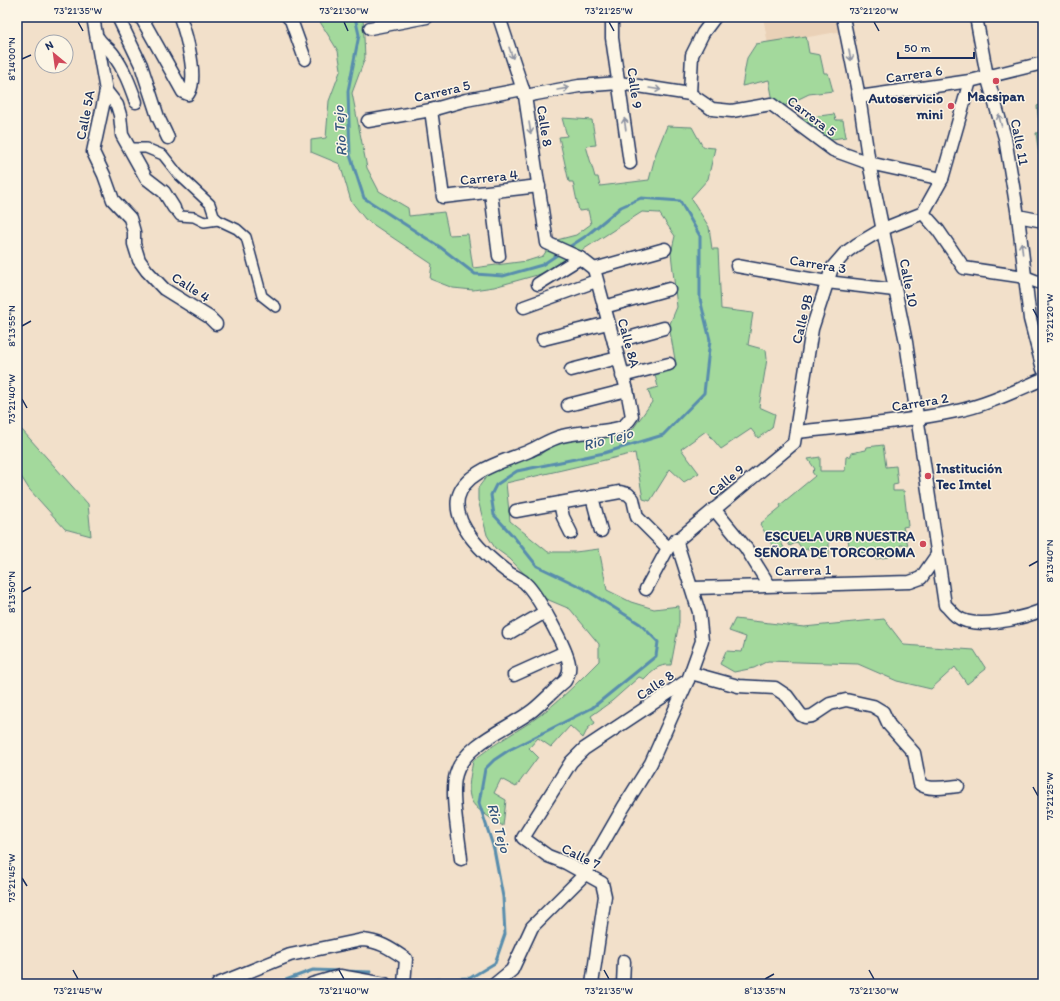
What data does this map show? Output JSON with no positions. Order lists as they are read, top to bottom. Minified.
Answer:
{"streets":{"street":["Carrera 6","Calle 9","Carrera 5","Calle 5A","Calle 8","Calle 11","Carrera 4","Carrera 3","Calle 10","Calle 4","Calle 9B","Calle 8A","Carrera 2","Carrera 1","Calle 7"]},"crossings":[["Carrera 6","Calle 11"],["Carrera 6","Calle 10"],["Calle 9","Carrera 5"],["Calle 9","Calle 9B"],["Calle 9","Carrera 2"],["Carrera 5","Calle 8"],["Carrera 5","Carrera 4"],["Carrera 5","Calle 10"],["Calle 5A","Calle 4"],["Calle 8","Carrera 4"],["Calle 8","Calle 7"],["Carrera 3","Calle 10"],["Carrera 3","Calle 9B"],["Calle 10","Calle 9B"],["Calle 10","Carrera 2"],["Calle 10","Carrera 1"],["Calle 9B","Carrera 2"]],"one_way":["Calle 11"],"water":["Rio Tejo"],"places":["Macsipan","Autoservicio mini","Institución Tec Imtel","ESCUELA URB NUESTRA SEÑORA DE TORCOROMA"],"scale_bar":"50 m","north":"top left","coordinates":["73°21'35\"W","73°21'30\"W","73°21'25\"W","73°21'20\"W","8°14'00\"N","8°13'55\"N","73°21'40\"W","8°13'40\"N","8°13'50\"N","73°21'45\"W","8°13'35\"N"]}
